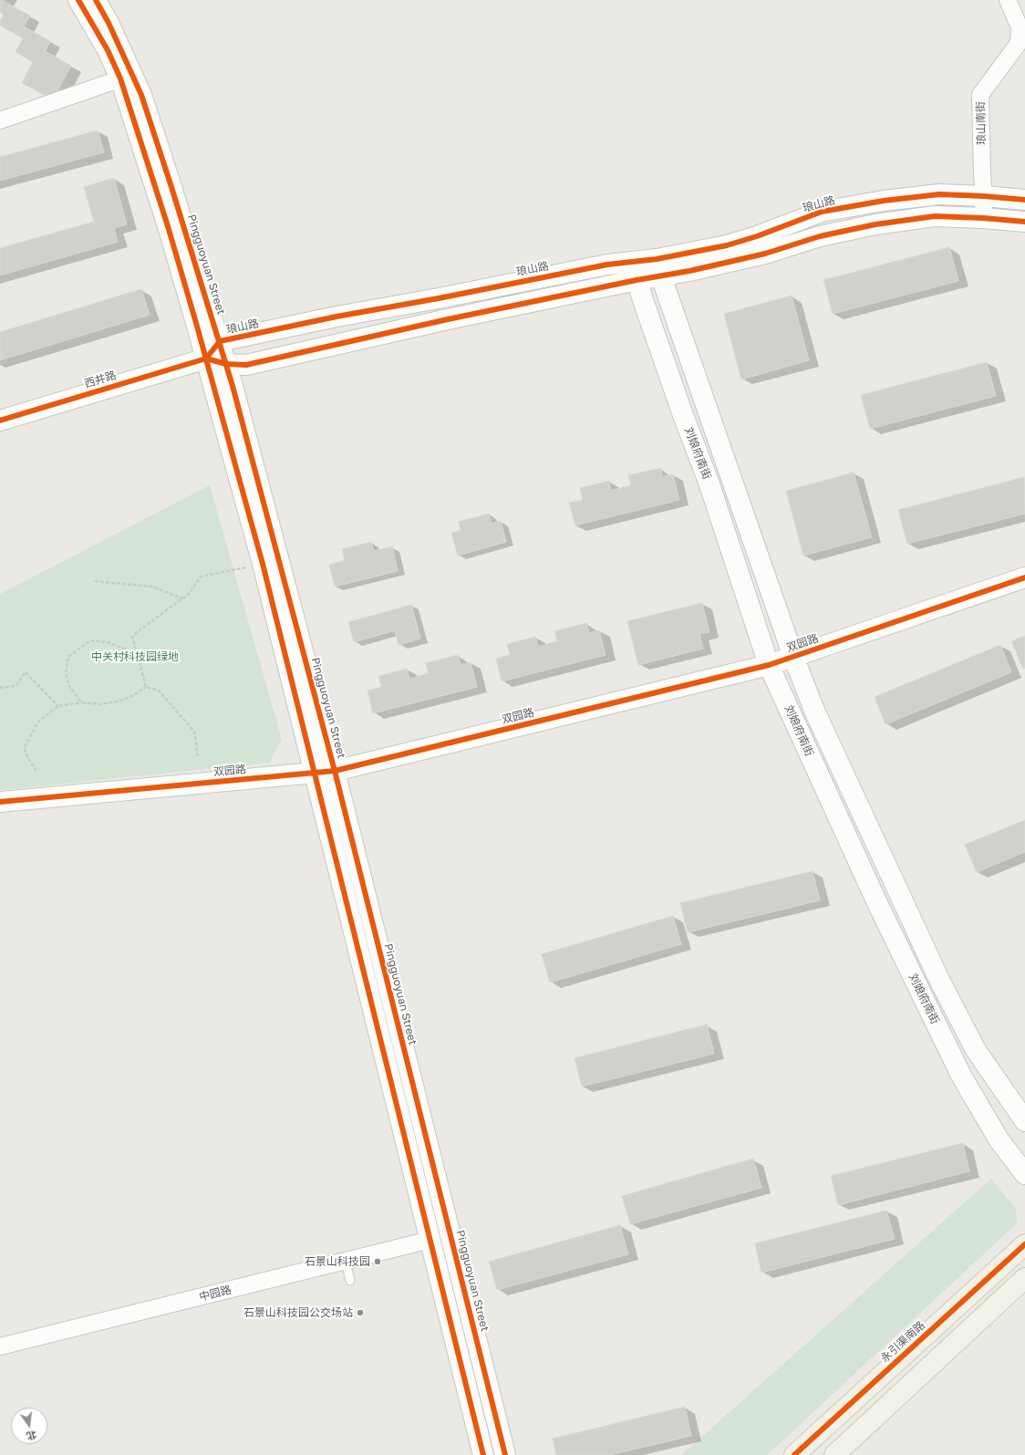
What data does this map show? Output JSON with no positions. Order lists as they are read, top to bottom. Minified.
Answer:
{"streets":{"main road":["琅山路","Pingguoyuan Street","西井路","刘娘府南街","双园路","永引渠南路"],"street":["琅山南街","中园路"]},"crossings":[["琅山南街","琅山路"],["琅山路","Pingguoyuan Street"],["琅山路","西井路"],["琅山路","刘娘府南街"],["Pingguoyuan Street","西井路"],["Pingguoyuan Street","双园路"],["Pingguoyuan Street","中园路"],["刘娘府南街","双园路"]],"parks":["中关村科技园绿地"],"places":["石景山科技园","石景山科技园公交场站"],"north":"bottom"}
